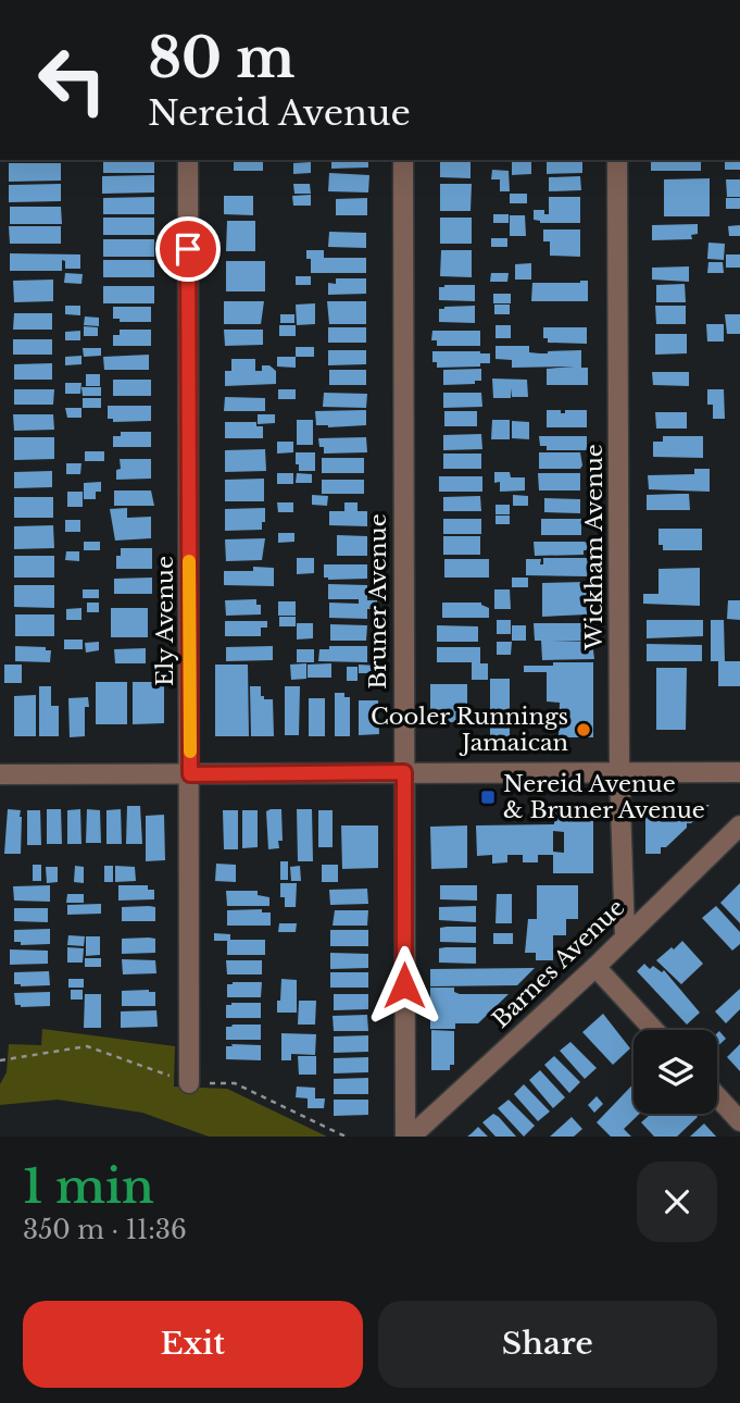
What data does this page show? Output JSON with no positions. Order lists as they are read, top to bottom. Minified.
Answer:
{"streets":{"street":["Wickham Avenue","Bruner Avenue","Ely Avenue","Barnes Avenue"]},"crossings":[["Wickham Avenue","Barnes Avenue"],["Bruner Avenue","Barnes Avenue"]],"places":{"other":["Cooler Runnings Jamaican"],"transit":["Nereid Avenue & Bruner Avenue"]},"page":{"turn":["80 m","Nereid Avenue"],"heading":["1 min","350 m · 11:36"],"buttons":["Exit","Share"]}}
